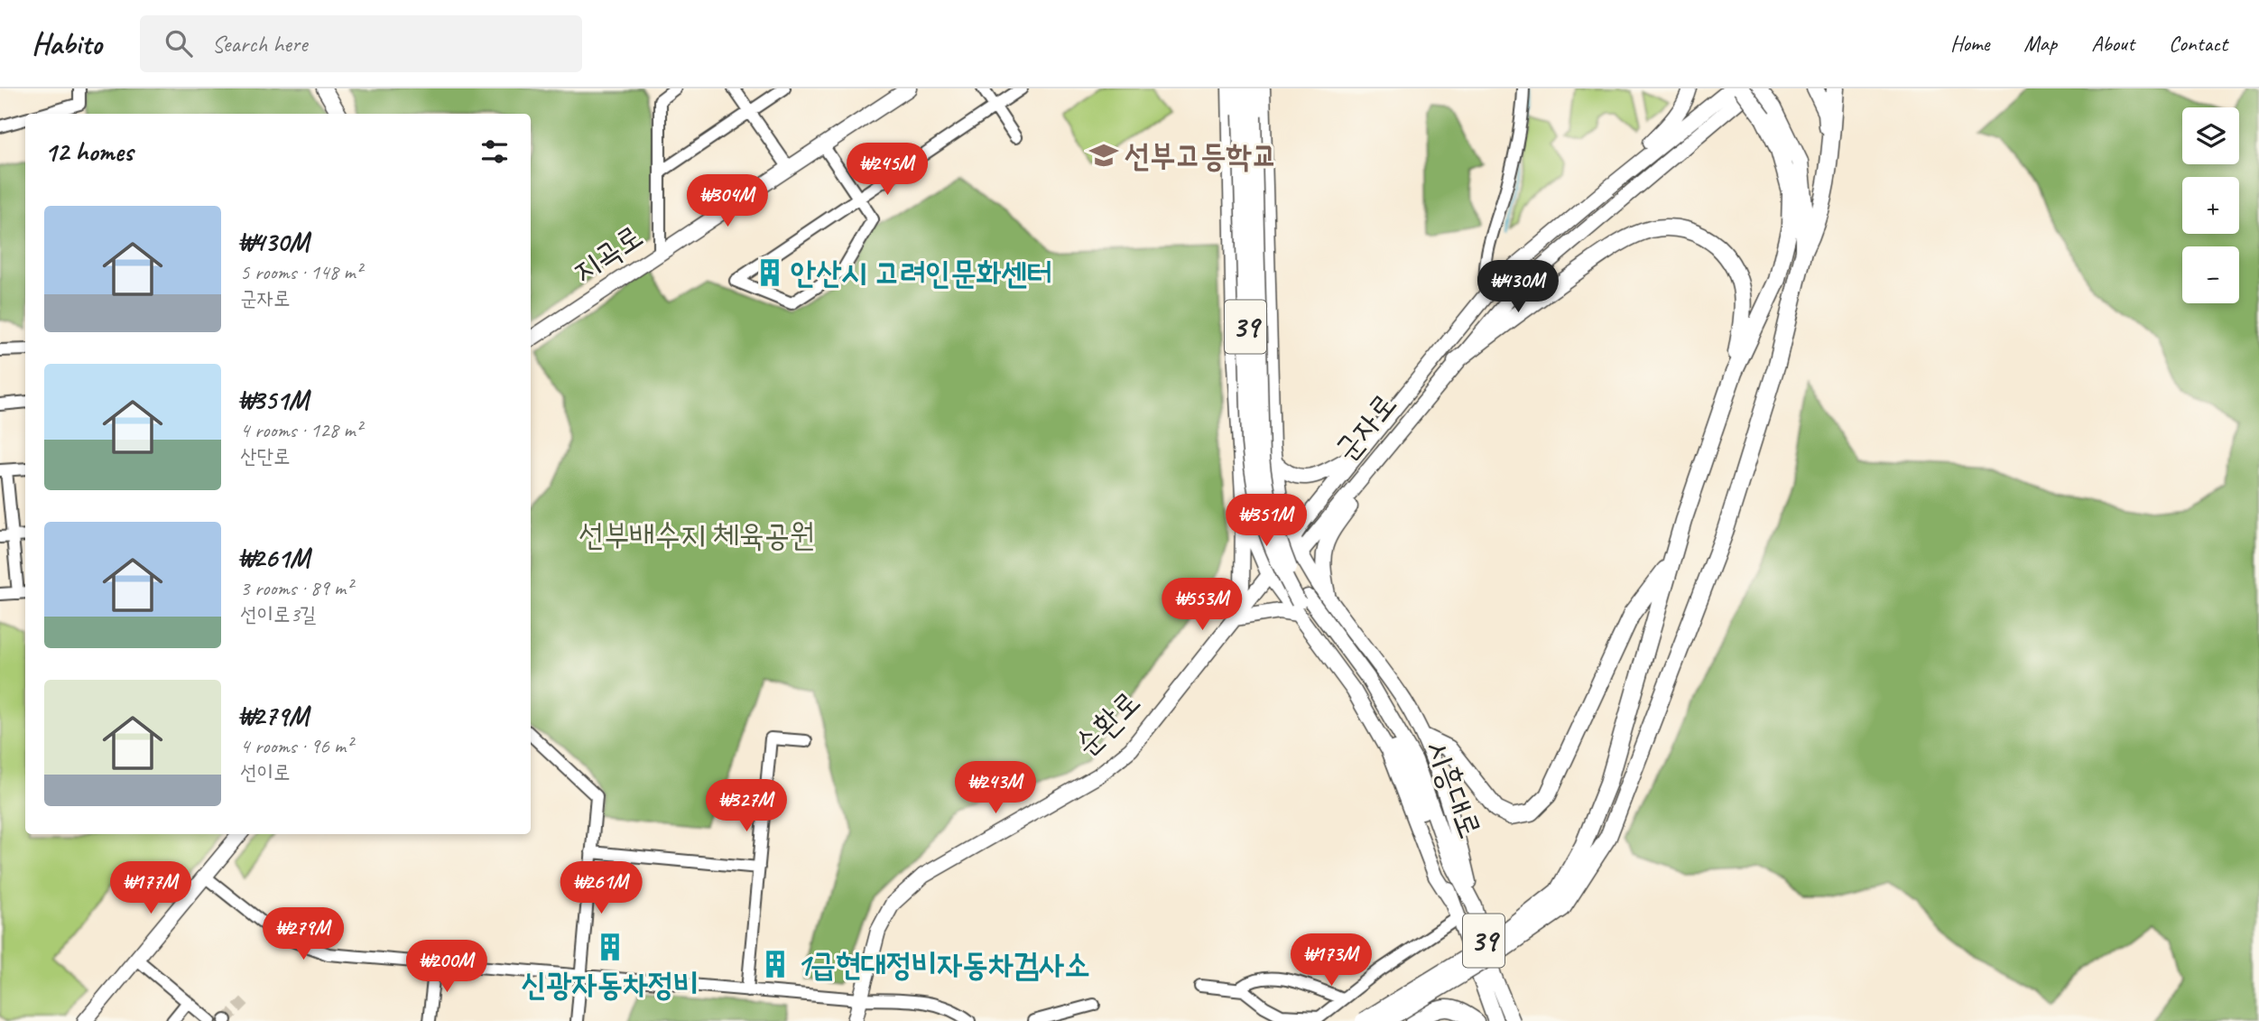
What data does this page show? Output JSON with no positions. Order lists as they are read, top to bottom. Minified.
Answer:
{"streets":{"main road":["지곡로","39","군자로","순환로","시흥대로"]},"crossings":[["39","시흥대로"],["군자로","순환로"]],"parks":["선부배수지 체육공원"],"places":{"school or university":["선부고등학교"],"building":["안산시 고려인문화센터","신광자동차정비","1급현대정비자동차검사소"]},"page":{"header":"Habito","search":"Search here","nav":["Home","Map","About","Contact"],"map_buttons":["+","−"],"heading":"12 homes","price":["₩245M","₩304M","₩430M","₩351M","₩553M","₩243M","₩327M","₩177M","₩261M","₩279M","₩173M","₩200M"],"list":[{"name":"₩430M","note":"5 rooms · 148 m² · 군자로"},{"name":"₩351M","note":"4 rooms · 128 m² · 산단로"},{"name":"₩261M","note":"3 rooms · 89 m² · 선이로3길"},{"name":"₩279M","note":"4 rooms · 96 m² · 선이로"}]}}
